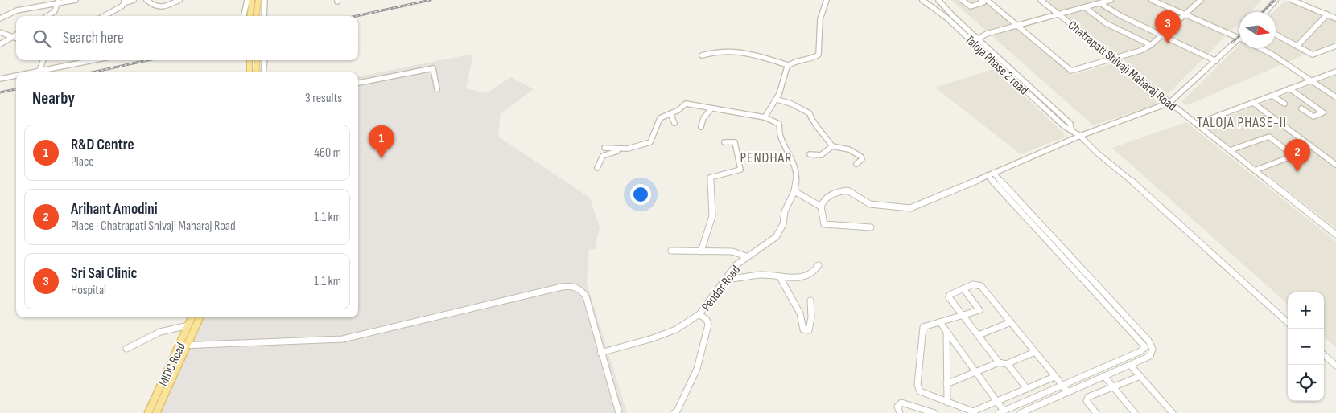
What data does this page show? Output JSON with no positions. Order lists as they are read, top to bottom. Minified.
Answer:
{"streets":{"main road":["MIDC Road"],"street":["Taloja Phase 2 road","Chatrapati Shivaji Maharaj Road","Pendar Road"]},"districts":["TALOJA PHASE-II","PENDHAR"],"north":"right","page":{"pins":["3","1","2"],"search":"Search here","heading":["Nearby","3 results"],"list":[{"mark":"1","name":"R&D Centre","note":"Place","value":"460 m"},{"mark":"2","name":"Arihant Amodini","note":"Place · Chatrapati Shivaji Maharaj Road","value":"1.1 km"},{"mark":"3","name":"Sri Sai Clinic","note":"Hospital","value":"1.1 km"}],"map_buttons":["+","−"]}}
